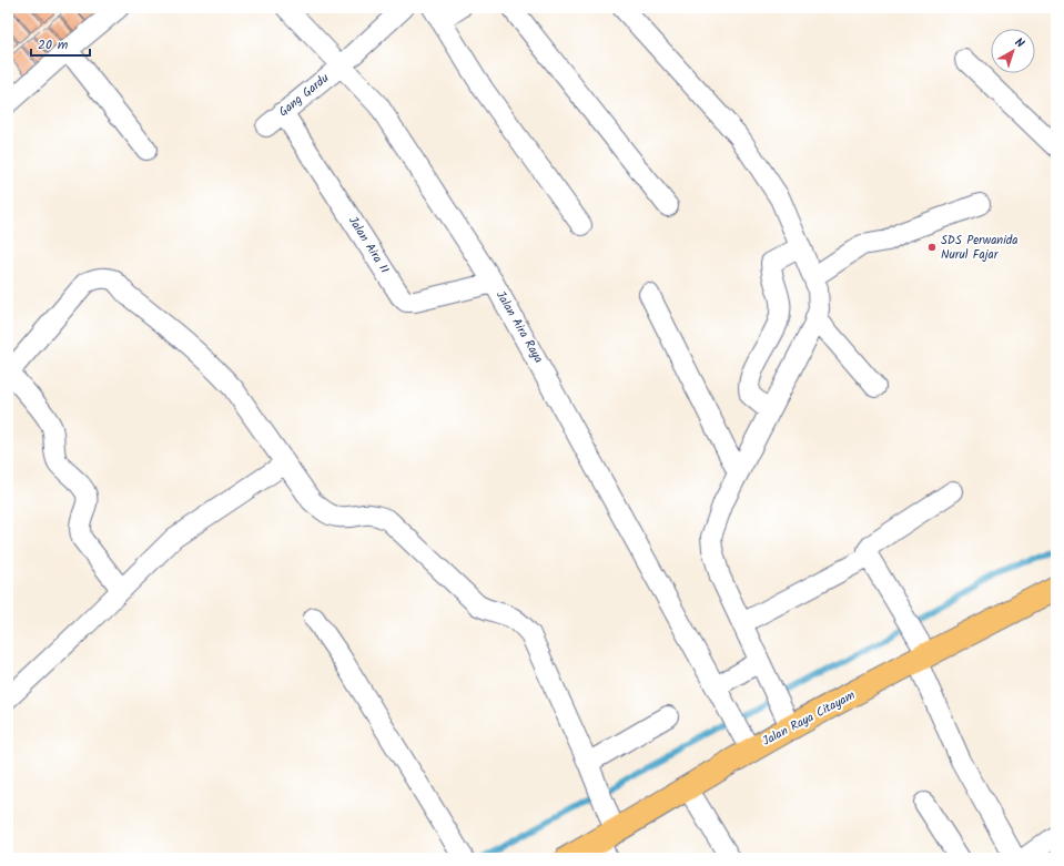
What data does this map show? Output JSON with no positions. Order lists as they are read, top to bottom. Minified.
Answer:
{"streets":{"main road":["Jalan Raya Citayam"],"street":["Gang Gardu","Jalan Aira II","Jalan Aira Raya"]},"crossings":[["Gang Gardu","Jalan Aira II"],["Gang Gardu","Jalan Aira Raya"],["Jalan Aira II","Jalan Aira Raya"],["Jalan Aira Raya","Jalan Raya Citayam"]],"places":["SDS Perwanida Nurul Fajar"],"scale_bar":"20 m","north":"top right"}
